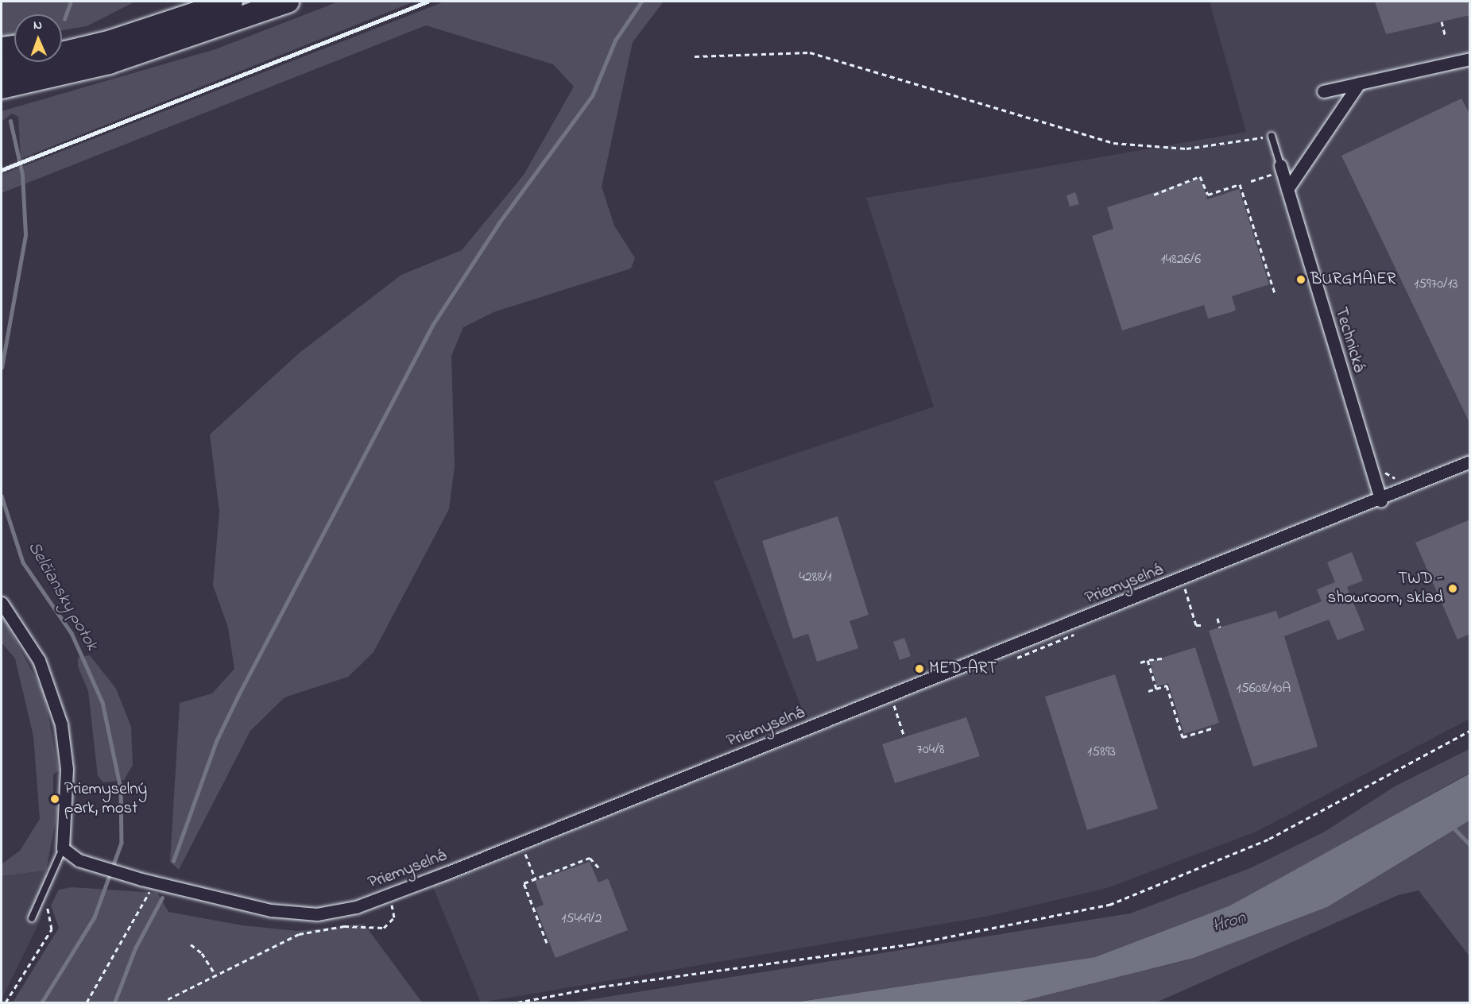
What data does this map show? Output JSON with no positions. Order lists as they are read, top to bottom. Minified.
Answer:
{"streets":{"street":["Technická","Priemyselná"]},"crossings":[["Technická","Priemyselná"]],"water":["Selčiansky potok","Hron"],"places":["BURGMAIER","TWD - showroom, sklad","MED-ART","Priemyselný park, most"],"house_numbers":["14826/6","15970/13","4288/1","15608/10A","704/8","15893","15449/2"],"north":"top"}
